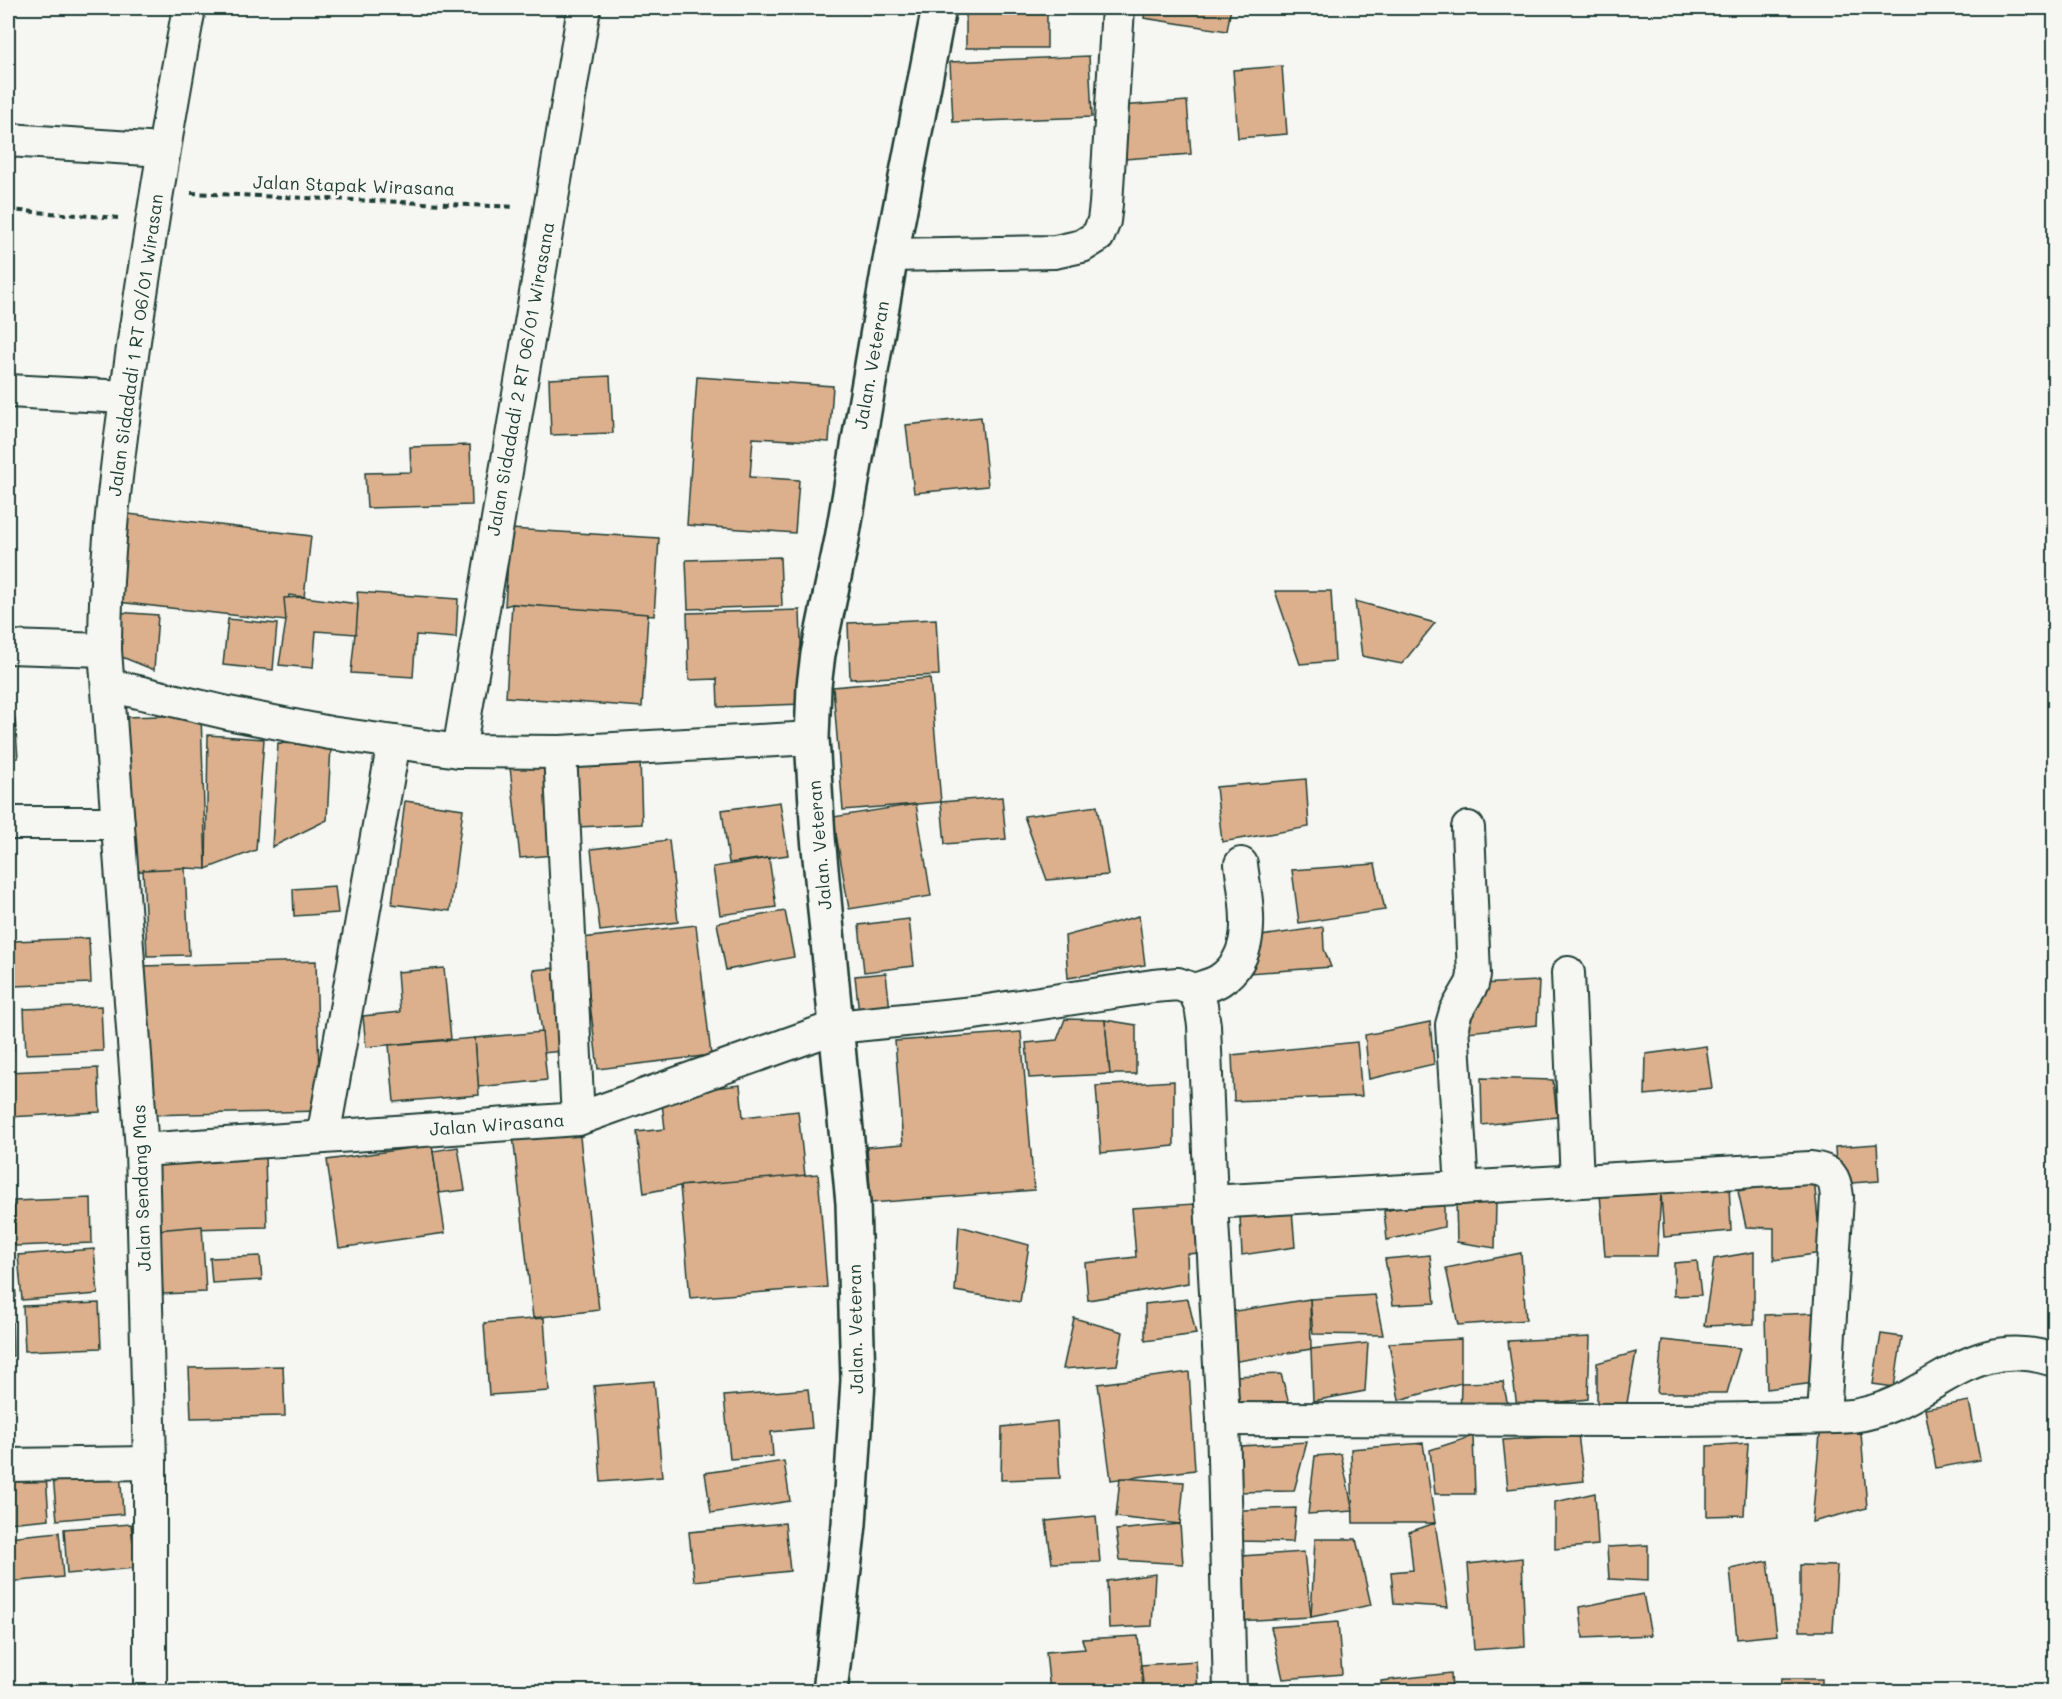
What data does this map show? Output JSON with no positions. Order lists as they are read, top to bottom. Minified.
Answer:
{"streets":{"street":["Jalan Sidadadi 1 RT 06/01 Wirasan","Jalan. Veteran","Jalan Sidadadi 2 RT 06/01 Wirasana","Jalan Wirasana","Jalan Sendang Mas"],"path":["Jalan Stapak Wirasana"]},"crossings":[["Jalan Stapak Wirasana","Jalan Sidadadi 1 RT 06/01 Wirasan"],["Jalan Stapak Wirasana","Jalan Sidadadi 2 RT 06/01 Wirasana"],["Jalan Sidadadi 1 RT 06/01 Wirasan","Jalan Sendang Mas"],["Jalan. Veteran","Jalan Wirasana"],["Jalan Wirasana","Jalan Sendang Mas"]]}
